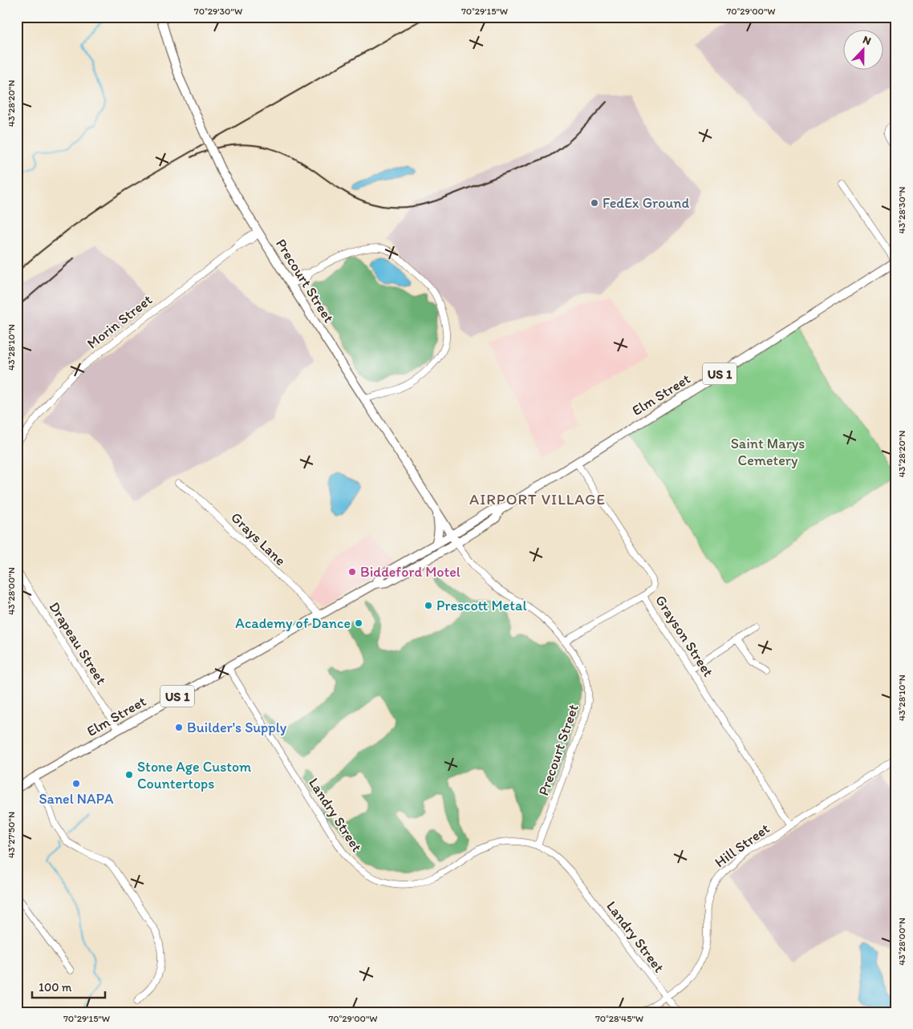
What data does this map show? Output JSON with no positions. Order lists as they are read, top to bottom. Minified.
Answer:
{"streets":{"main road":["Precourt Street","US 1","Elm Street"],"street":["Morin Street","Grays Lane","Grayson Street","Drapeau Street","Landry Street","Hill Street"]},"crossings":[["Precourt Street","Morin Street"],["Precourt Street","Elm Street"],["Precourt Street","Landry Street"],["Elm Street","Grays Lane"],["Elm Street","Grayson Street"],["Elm Street","Drapeau Street"],["Elm Street","Landry Street"],["Grayson Street","Hill Street"],["Landry Street","Hill Street"]],"districts":["AIRPORT VILLAGE"],"parks":["Saint Marys Cemetery"],"places":["FedEx Ground","Biddeford Motel","Prescott Metal","Academy of Dance","Builder's Supply","Stone Age Custom Countertops","Sanel NAPA"],"scale_bar":"100 m","north":"top","coordinates":["70°29'30\"W","70°29'15\"W","70°29'00\"W","43°28'20\"N","43°28'30\"N","43°28'10\"N","43°28'00\"N","43°27'50\"N","70°28'45\"W"]}
